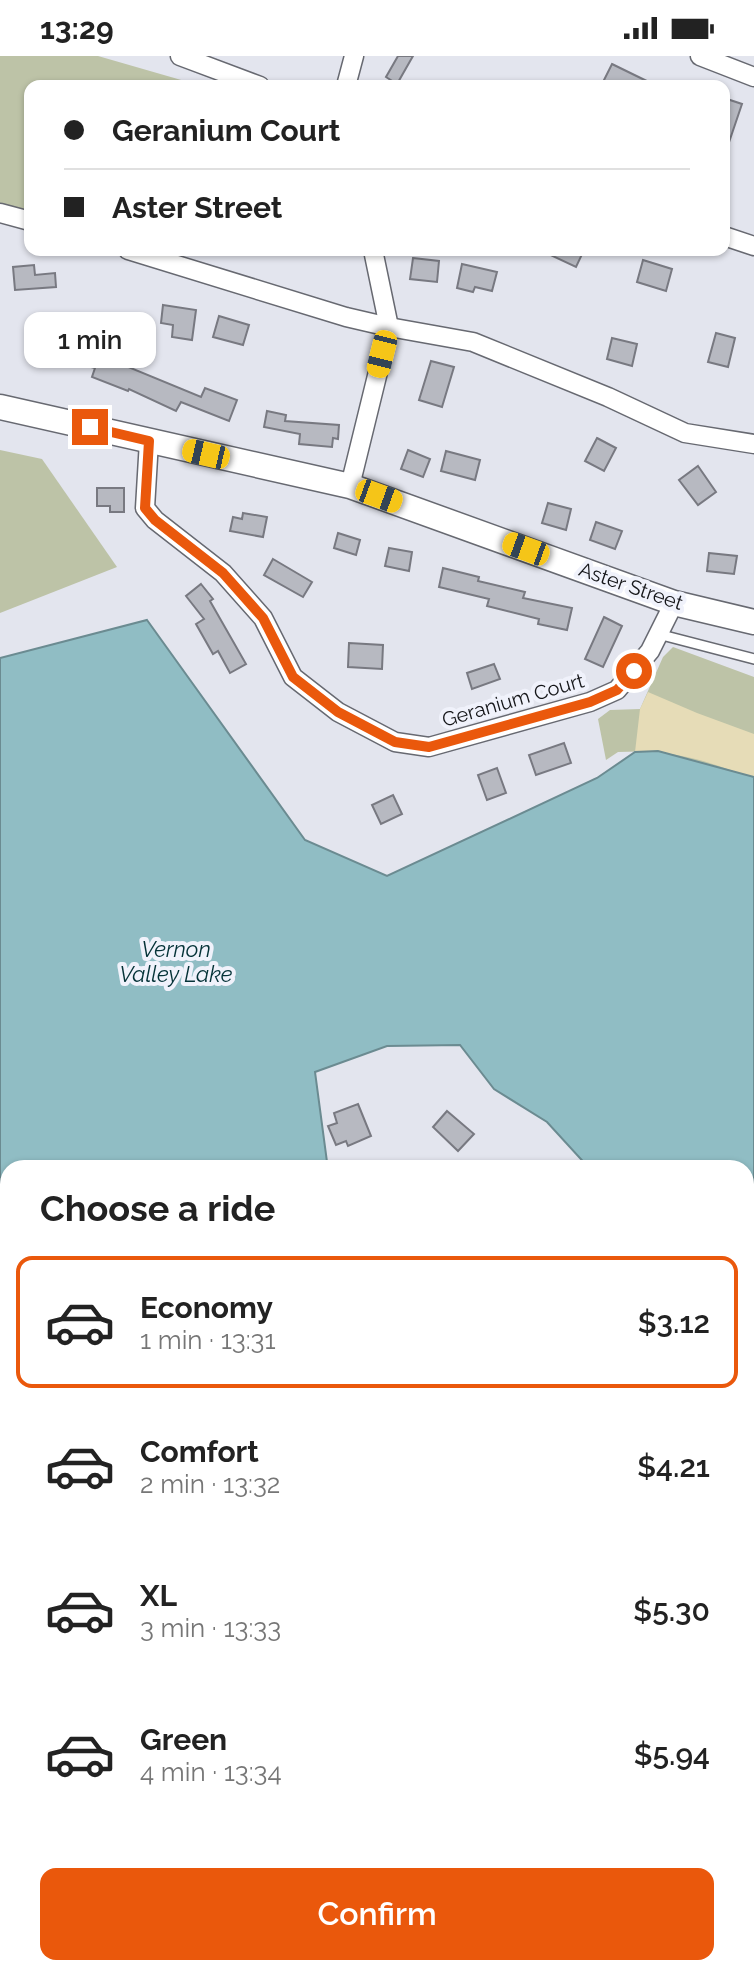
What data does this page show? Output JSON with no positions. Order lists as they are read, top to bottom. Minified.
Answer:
{"streets":{"street":["Aster Street","Geranium Court"]},"crossings":[["Aster Street","Geranium Court"]],"water":["Vernon Valley Lake"],"page":{"status":"13:29","banner":["Geranium Court","Aster Street"],"bubble":"1 min","heading":"Choose a ride","list":[{"name":"Economy","note":"1 min · 13:31","value":"$3.12"},{"name":"Comfort","note":"2 min · 13:32","value":"$4.21"},{"name":"XL","note":"3 min · 13:33","value":"$5.30"},{"name":"Green","note":"4 min · 13:34","value":"$5.94"}],"buttons":"Confirm"}}
